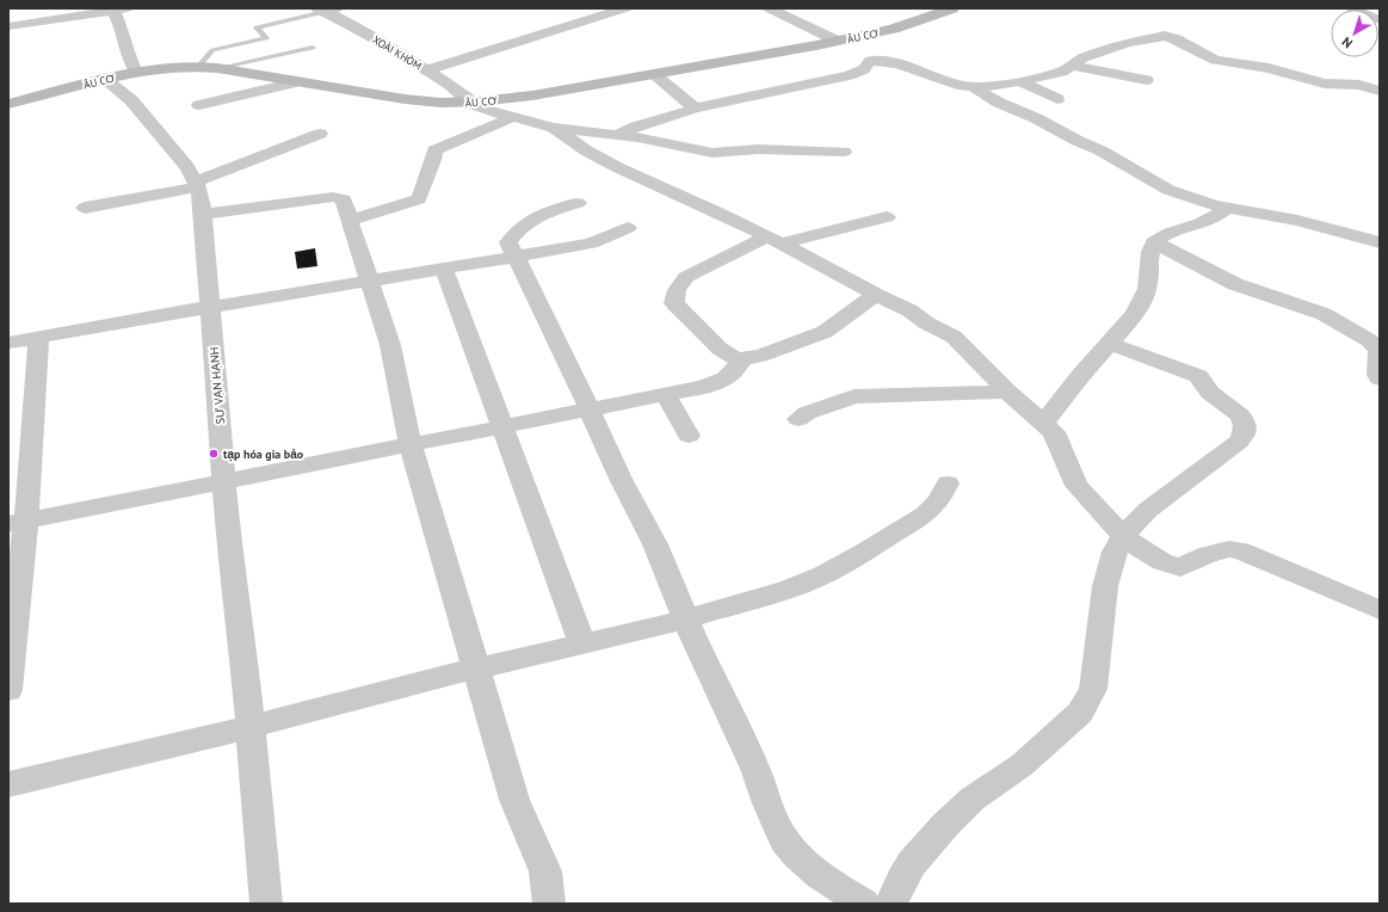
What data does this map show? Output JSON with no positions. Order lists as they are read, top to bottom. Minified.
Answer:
{"streets":{"main road":["ÂU CƠ"],"street":["XOÀI KHÒM","SƯ VẠN HẠNH"]},"crossings":[["ÂU CƠ","XOÀI KHÒM"],["ÂU CƠ","SƯ VẠN HẠNH"]],"places":["tạp hóa gia bảo"],"north":"bottom left"}
